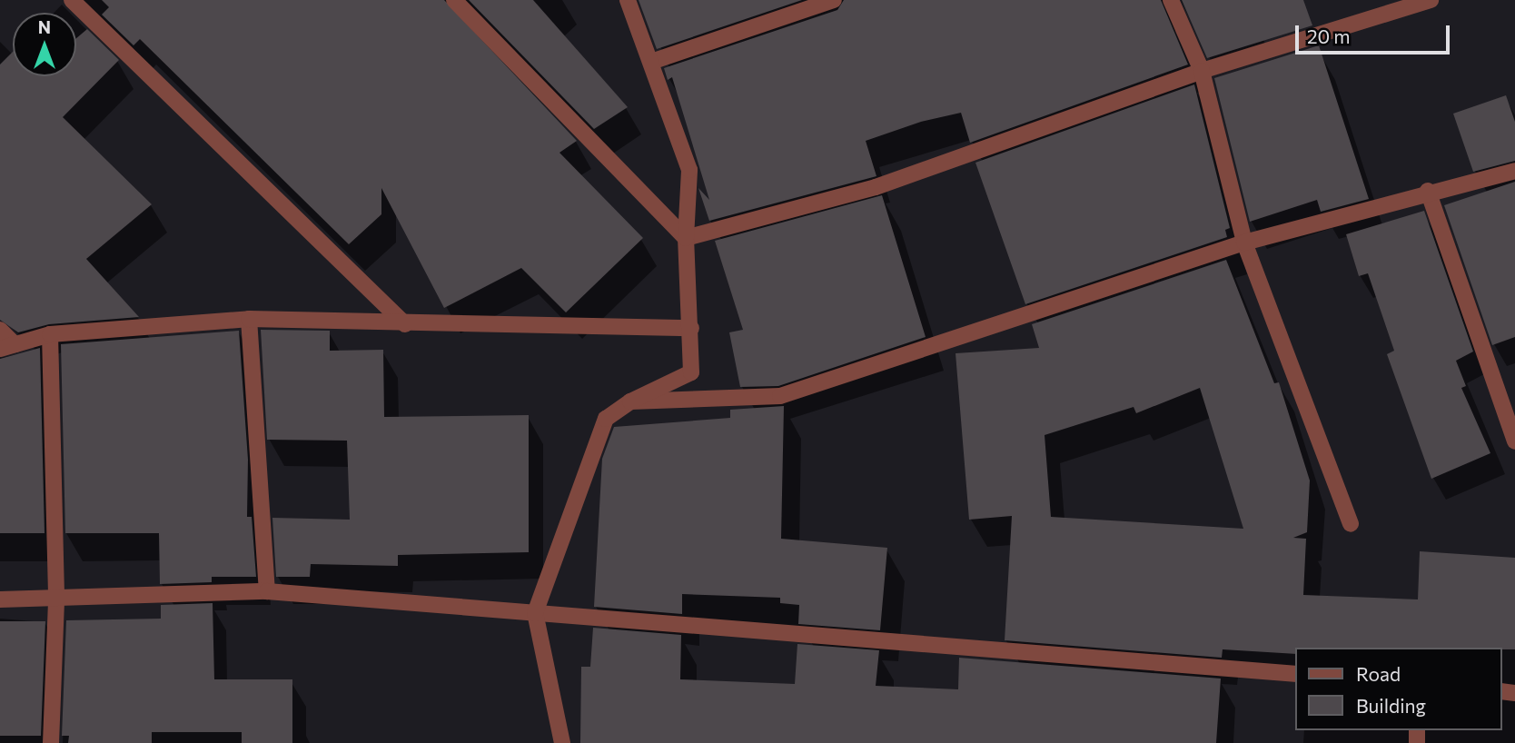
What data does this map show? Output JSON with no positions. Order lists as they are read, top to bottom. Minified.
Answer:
{"legend":["Road","Building"],"scale_bar":"20 m","north":"top"}
